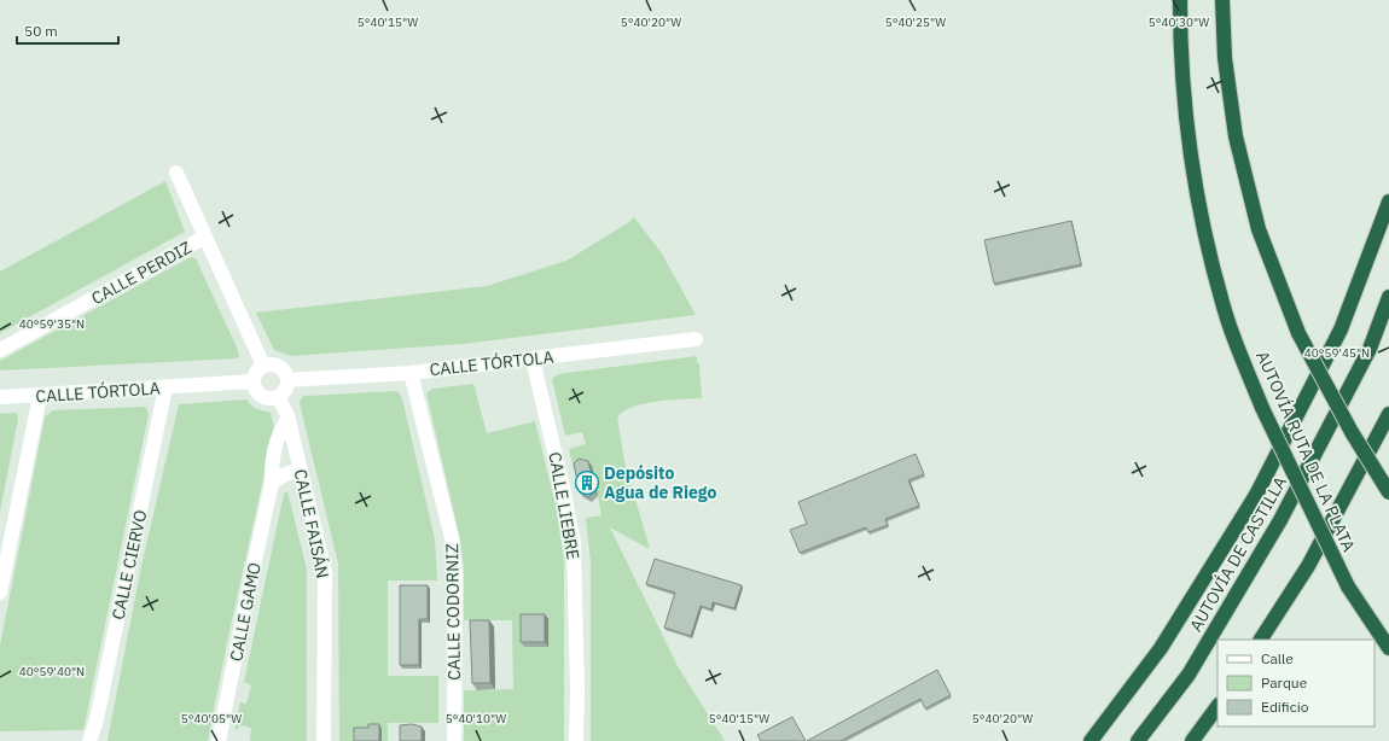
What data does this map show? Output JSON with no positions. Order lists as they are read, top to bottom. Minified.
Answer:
{"streets":{"highway":["AUTOVÍA RUTA DE LA PLATA","AUTOVÍA DE CASTILLA"],"street":["CALLE PERDIZ","CALLE TÓRTOLA","CALLE LIEBRE","CALLE FAISÁN","CALLE CIERVO","CALLE GAMO","CALLE CODORNIZ"]},"crossings":[["CALLE TÓRTOLA","CALLE LIEBRE"],["CALLE TÓRTOLA","CALLE FAISÁN"],["CALLE TÓRTOLA","CALLE CIERVO"],["CALLE TÓRTOLA","CALLE CODORNIZ"],["CALLE FAISÁN","CALLE GAMO"]],"places":{"building":["Depósito Agua de Riego"]},"legend":["Calle","Parque","Edificio"],"scale_bar":"50 m","coordinates":["5°40'15\"W","5°40'20\"W","5°40'25\"W","5°40'30\"W","40°59'35\"N","40°59'45\"N","40°59'40\"N","5°40'05\"W","5°40'10\"W"]}
